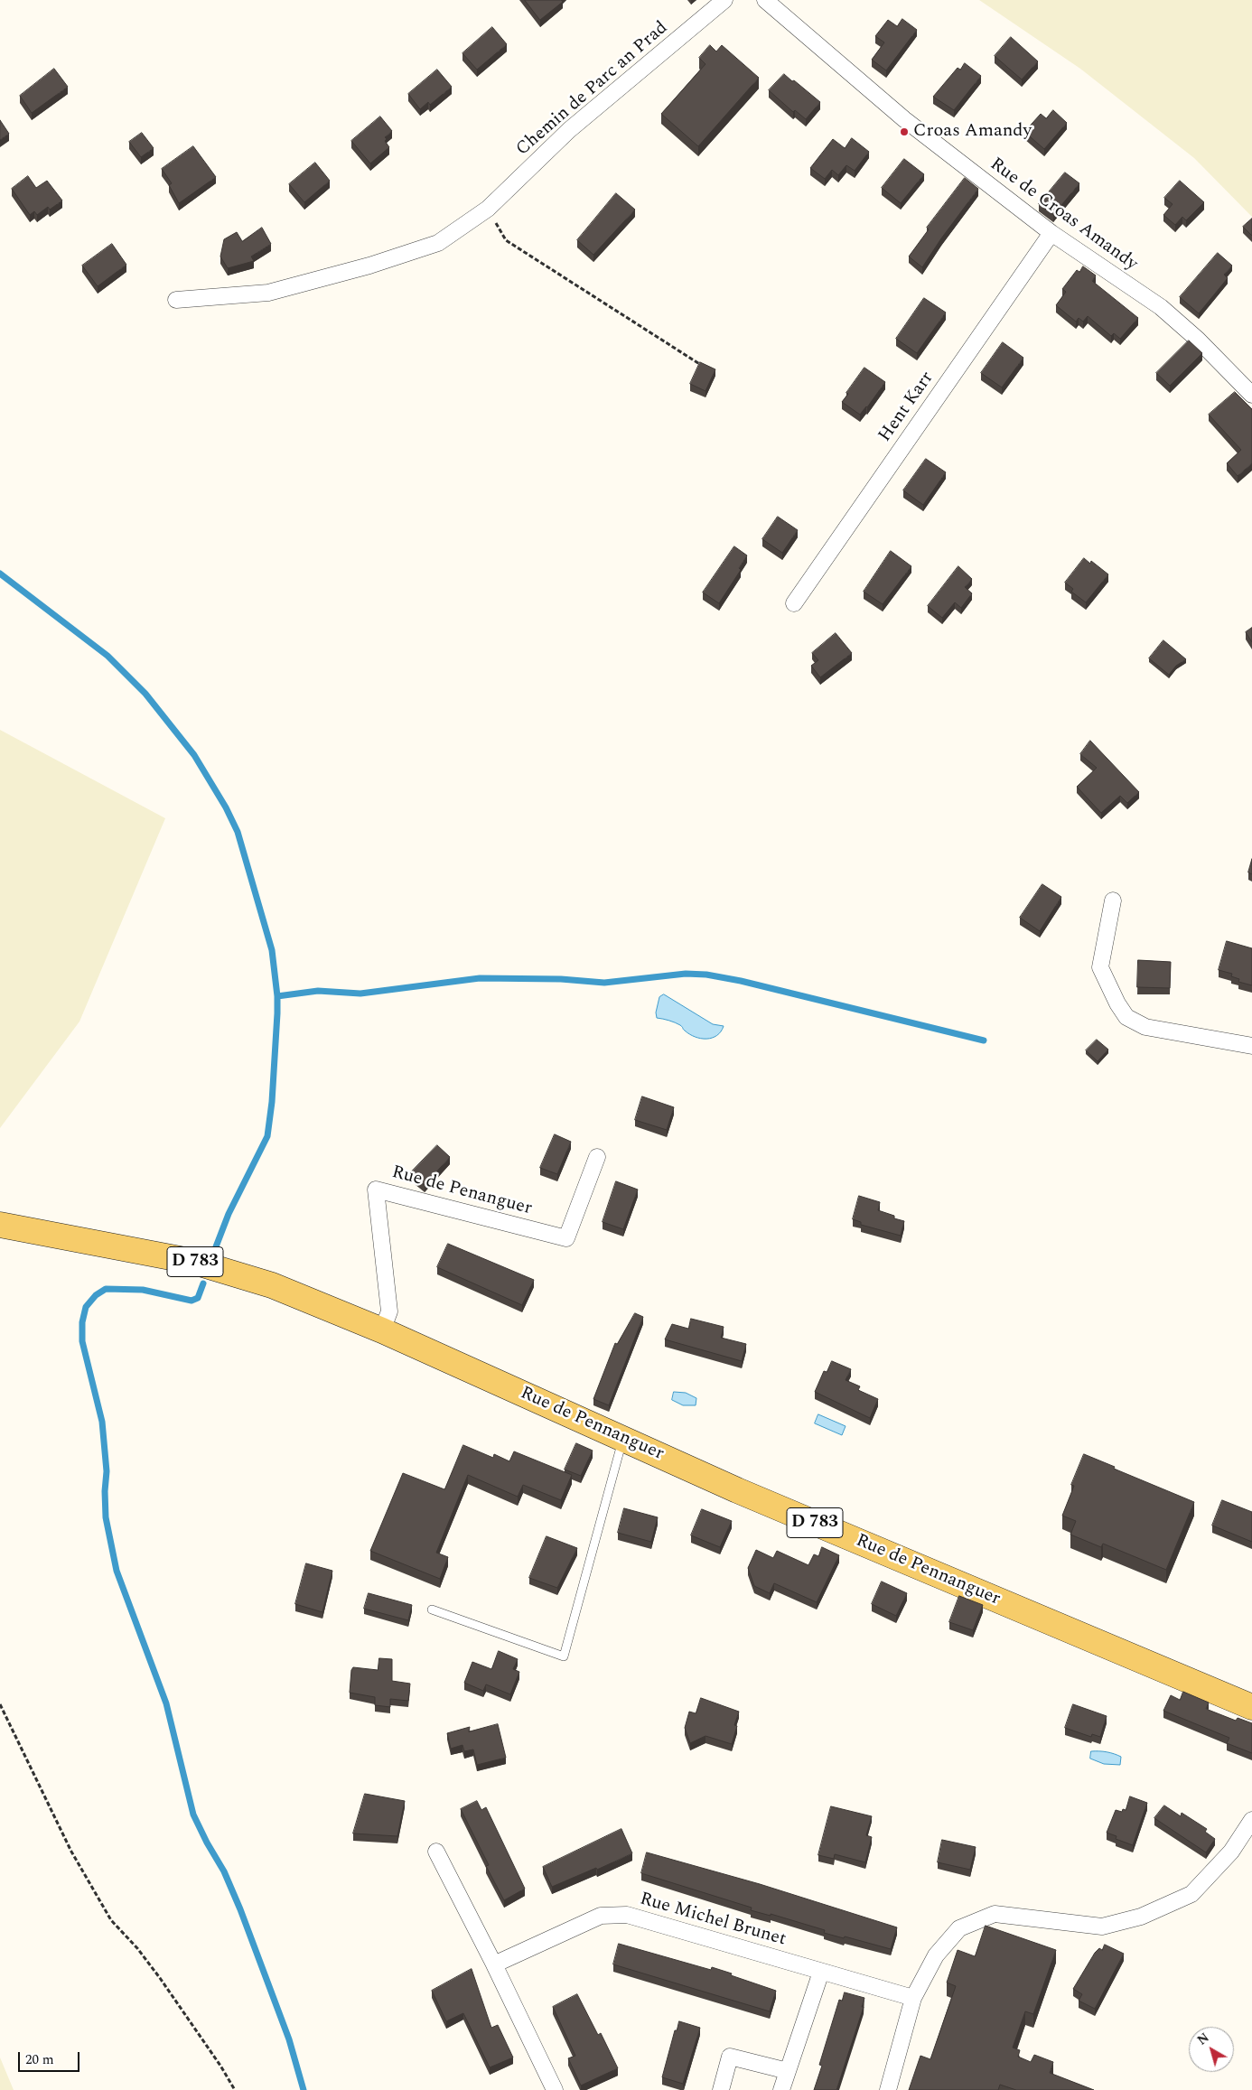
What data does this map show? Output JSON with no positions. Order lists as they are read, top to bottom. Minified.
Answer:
{"streets":{"main road":["D 783","Rue de Pennanguer"],"street":["Chemin de Parc an Prad","Rue de Croas Amandy","Hent Karr","Rue de Penanguer","Rue Michel Brunet"]},"crossings":[["Rue de Croas Amandy","Hent Karr"],["Rue de Penanguer","D 783"],["Rue de Penanguer","Rue de Pennanguer"],["D 783","Rue de Pennanguer"]],"places":["Croas Amandy"],"scale_bar":"20 m","north":"top left"}
